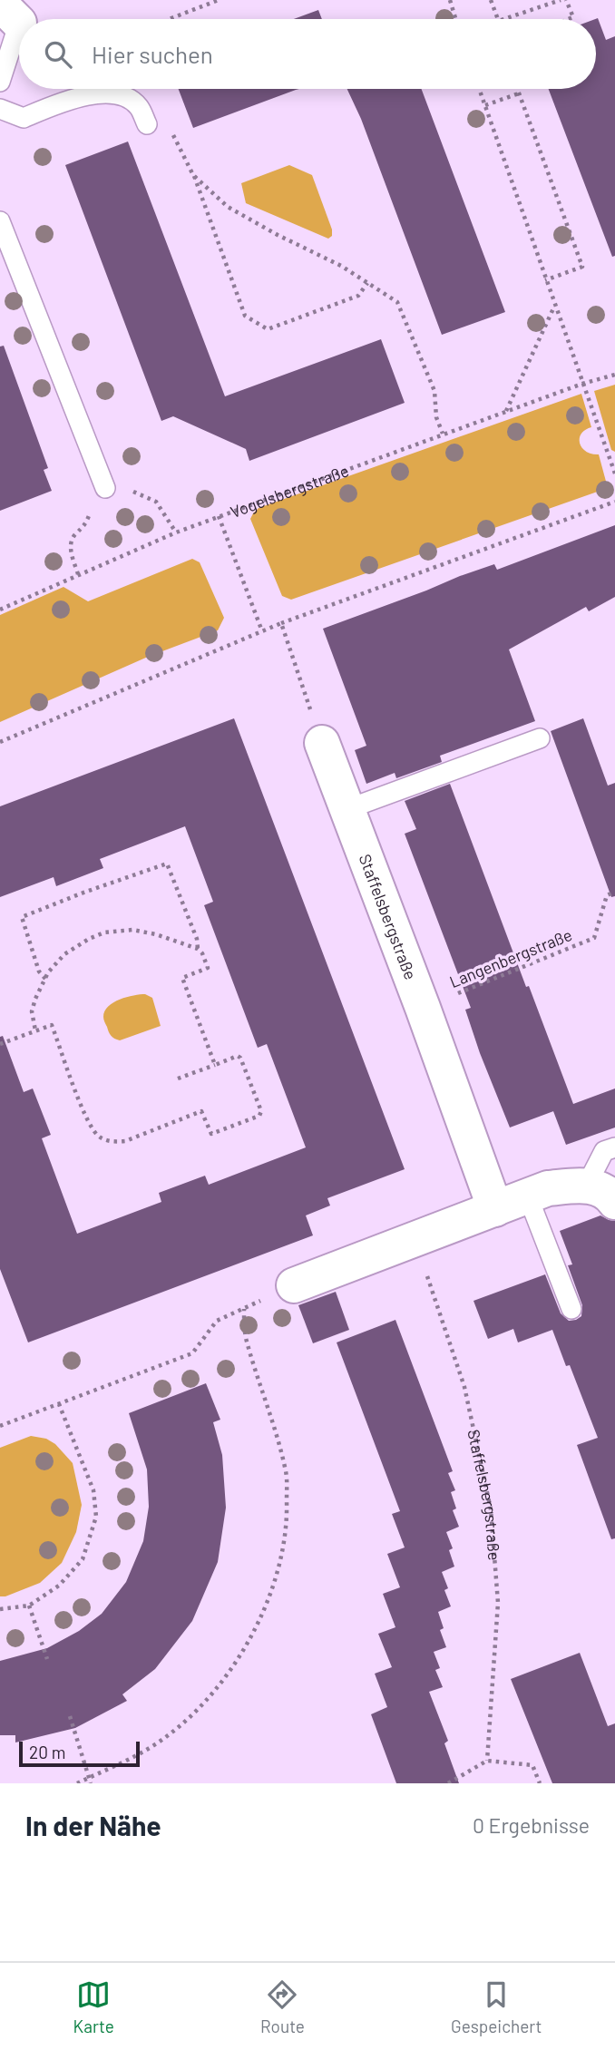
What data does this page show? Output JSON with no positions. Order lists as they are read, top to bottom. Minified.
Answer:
{"streets":{"street":["Staffelsbergstraße"],"path":["Vogelsbergstraße","Langenbergstraße"]},"crossings":[["Staffelsbergstraße","Langenbergstraße"]],"scale_bar":"20 m","page":{"search":"Hier suchen","scale":"20 m","heading":["In der Nähe","0 Ergebnisse"],"nav":["Karte","Route","Gespeichert"]}}
